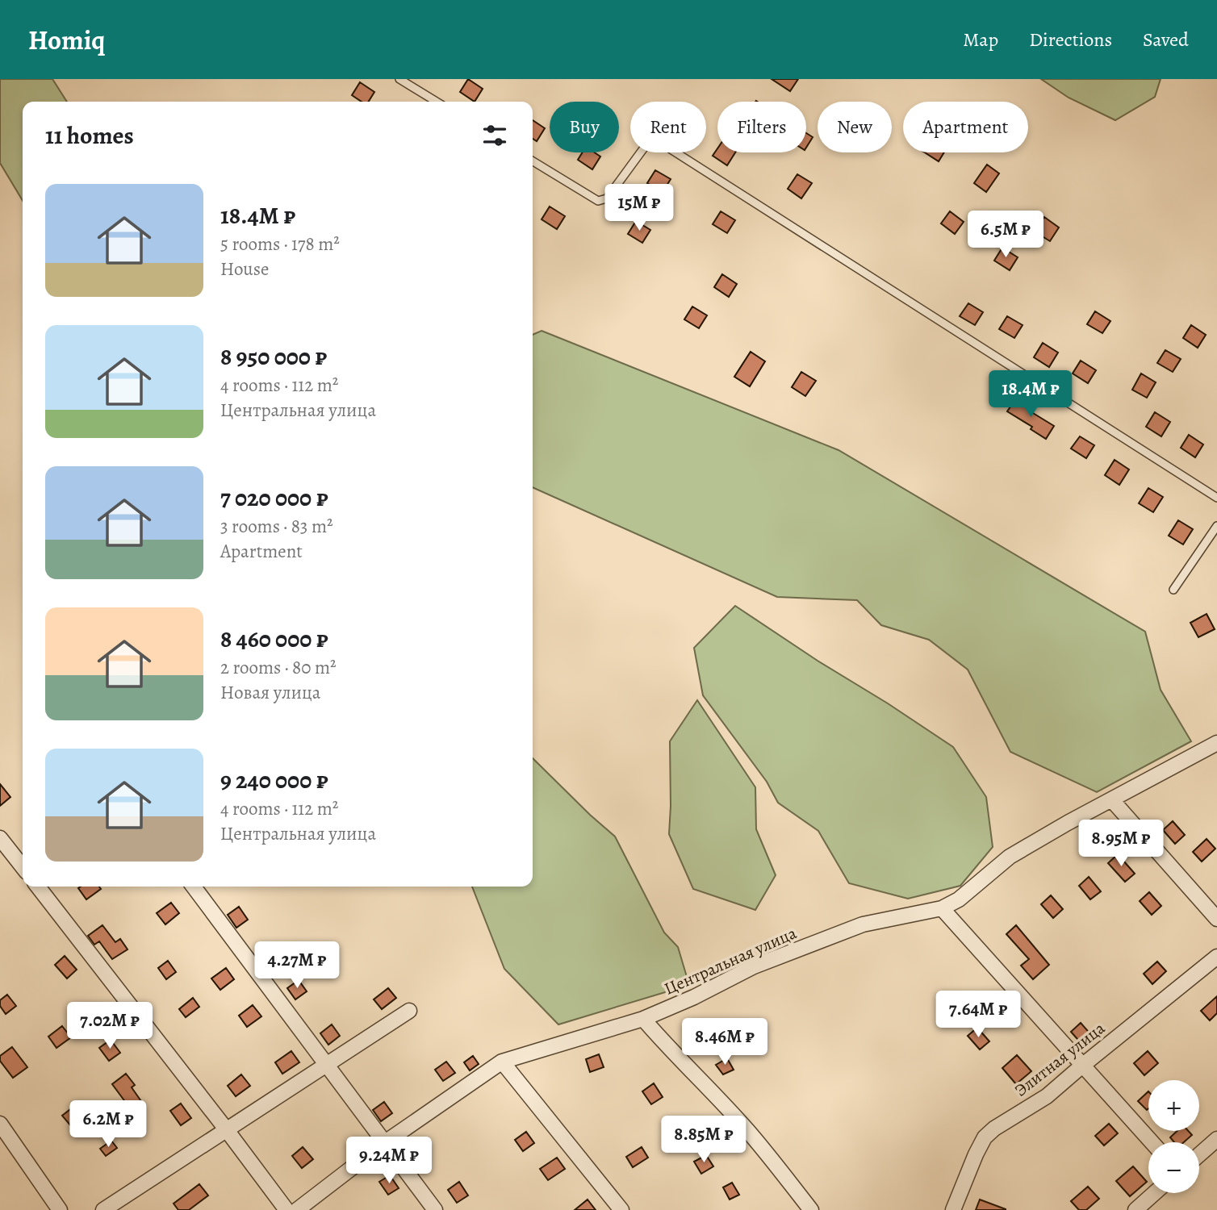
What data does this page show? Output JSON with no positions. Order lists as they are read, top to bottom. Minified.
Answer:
{"streets":{"street":["Центральная улица","Элитная улица"]},"page":{"header":"Homiq","nav":["Map","Directions","Saved"],"chip":["Buy","Rent","Filters","New","Apartment"],"heading":"11 homes","list":[{"name":"18.4M ₽","note":"5 rooms · 178 m² · House"},{"name":"8 950 000 ₽","note":"4 rooms · 112 m² · Центральная улица"},{"name":"7 020 000 ₽","note":"3 rooms · 83 m² · Apartment"},{"name":"8 460 000 ₽","note":"2 rooms · 80 m² · Новая улица"},{"name":"9 240 000 ₽","note":"4 rooms · 112 m² · Центральная улица"}],"price":["15M ₽","6.5M ₽","18.4M ₽","8.95M ₽","4.27M ₽","7.64M ₽","7.02M ₽","8.46M ₽","6.2M ₽","8.85M ₽","9.24M ₽"],"map_buttons":["+","−"]}}
